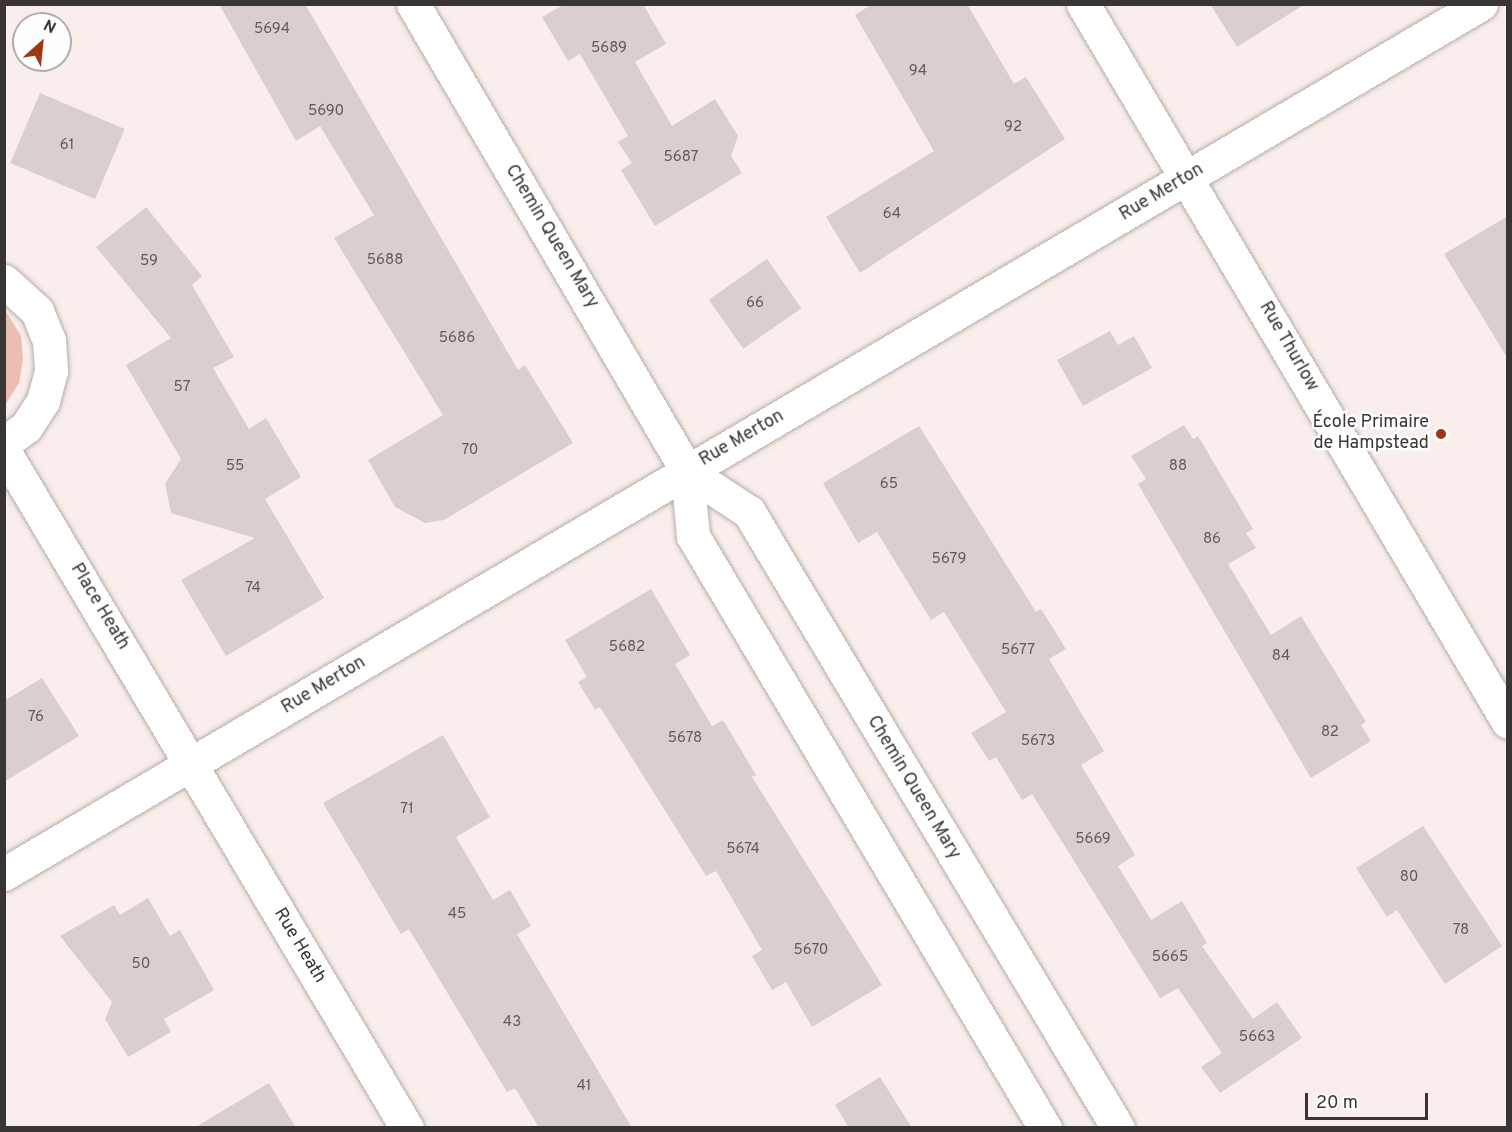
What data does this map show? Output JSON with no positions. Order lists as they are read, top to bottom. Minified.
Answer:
{"streets":{"street":["Rue Merton","Chemin Queen Mary","Rue Thurlow","Place Heath","Rue Heath"]},"crossings":[["Rue Merton","Chemin Queen Mary"],["Rue Merton","Rue Thurlow"],["Rue Merton","Place Heath"],["Rue Merton","Rue Heath"],["Place Heath","Rue Heath"]],"places":["École Primaire de Hampstead"],"house_numbers":["5694","5689","94","5690","92","61","5687","64","5688","59","66","5686","57","70","55","88","65","86","5679","74","5682","5677","84","76","82","5678","5673","71","5669","5674","80","45","78","5670","5665","50","43","5663","41"],"scale_bar":"20 m","north":"top right"}
